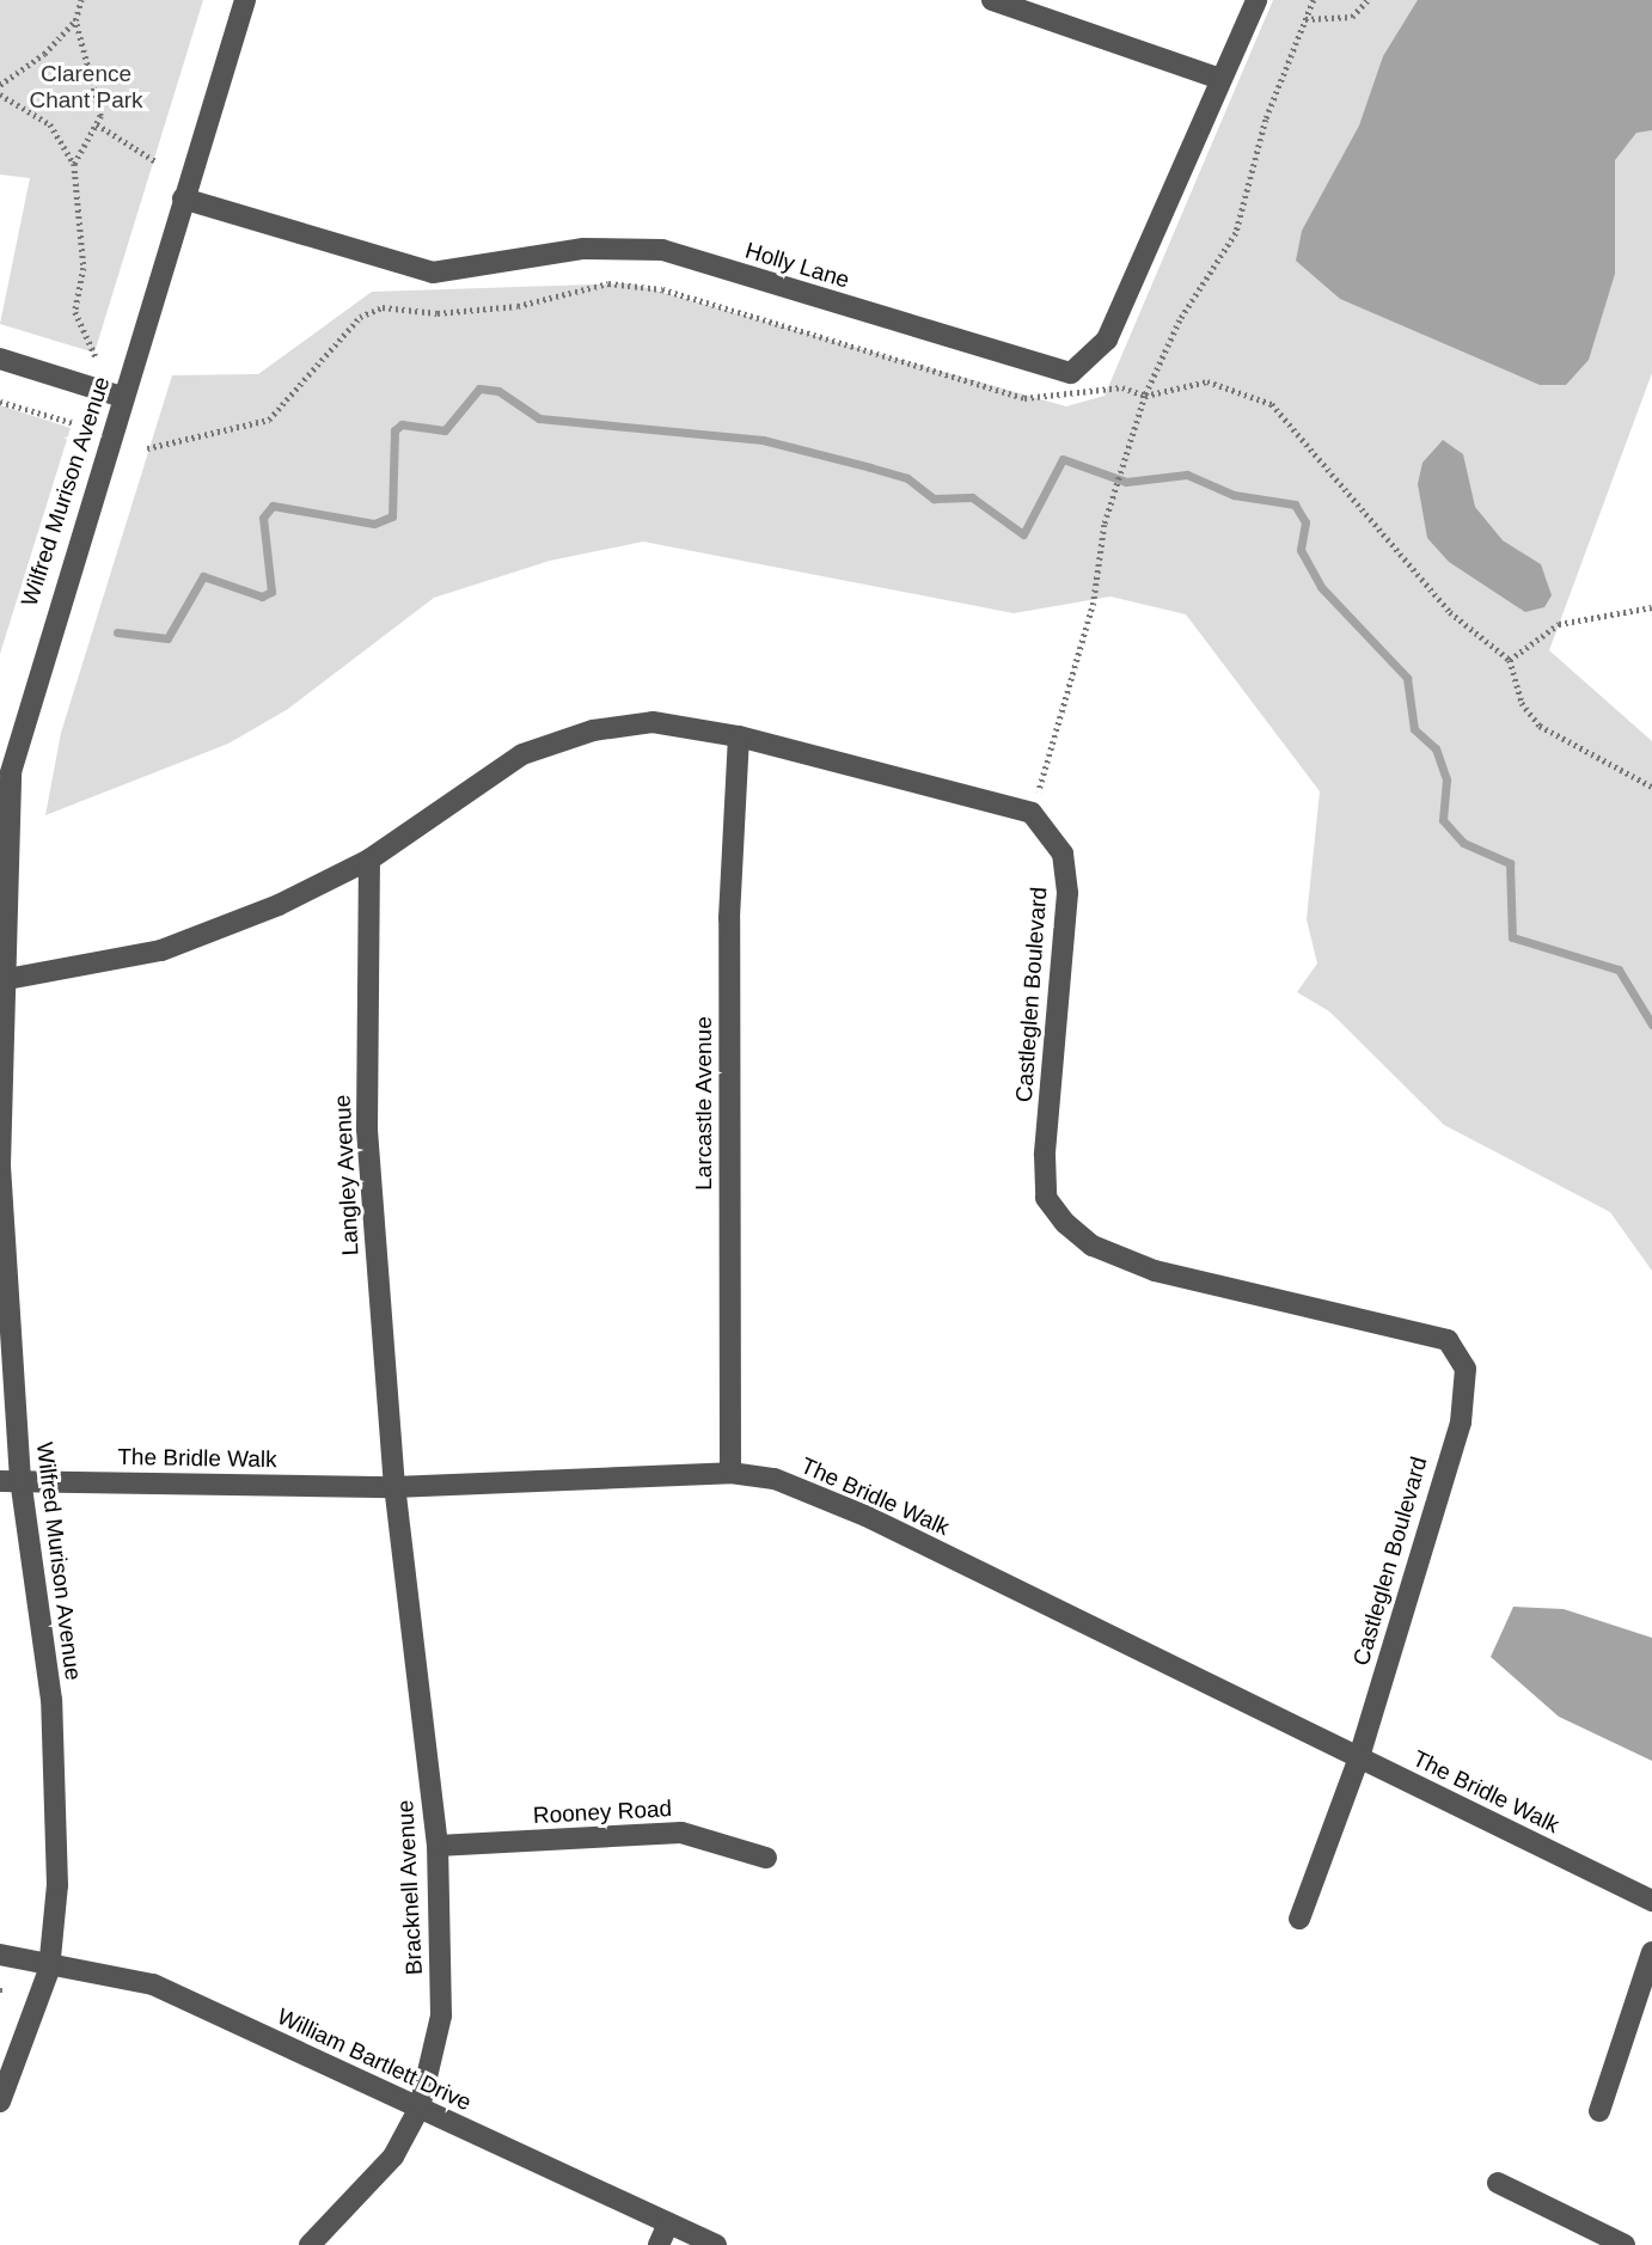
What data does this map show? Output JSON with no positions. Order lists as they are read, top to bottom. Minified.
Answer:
{"streets":{"street":["Holly Lane","Wilfred Murison Avenue","Castleglen Boulevard","Larcastle Avenue","Langley Avenue","The Bridle Walk","Rooney Road","Bracknell Avenue","William Bartlett Drive"]},"crossings":[["Holly Lane","Wilfred Murison Avenue"],["Wilfred Murison Avenue","The Bridle Walk"],["Wilfred Murison Avenue","William Bartlett Drive"],["Castleglen Boulevard","The Bridle Walk"],["Larcastle Avenue","The Bridle Walk"],["Langley Avenue","The Bridle Walk"],["Langley Avenue","Bracknell Avenue"],["The Bridle Walk","Bracknell Avenue"],["Rooney Road","Bracknell Avenue"],["Bracknell Avenue","William Bartlett Drive"]],"parks":["Clarence Chant Park"]}
